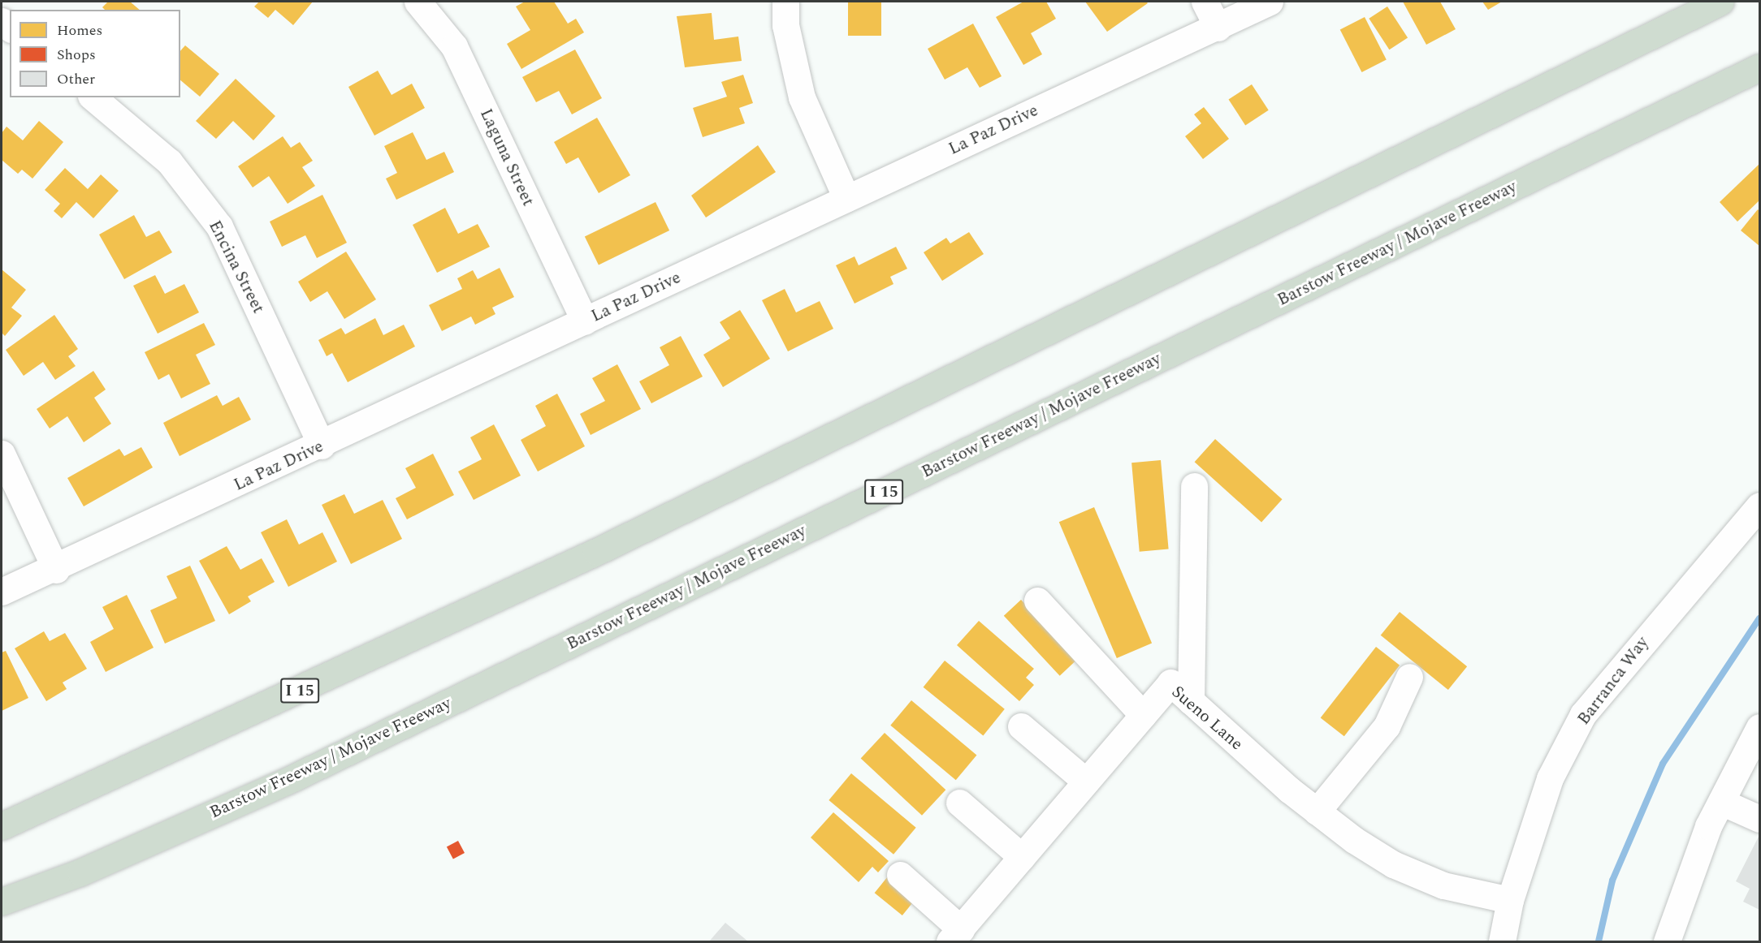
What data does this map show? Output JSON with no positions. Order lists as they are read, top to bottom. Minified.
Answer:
{"streets":{"highway":["Barstow Freeway / Mojave Freeway","I 15"],"street":["La Paz Drive","Laguna Street","Encina Street","Barranca Way","Sueno Lane"]},"crossings":[["La Paz Drive","Laguna Street"],["La Paz Drive","Encina Street"],["Barranca Way","Sueno Lane"]],"legend":["Homes","Shops","Other"]}
